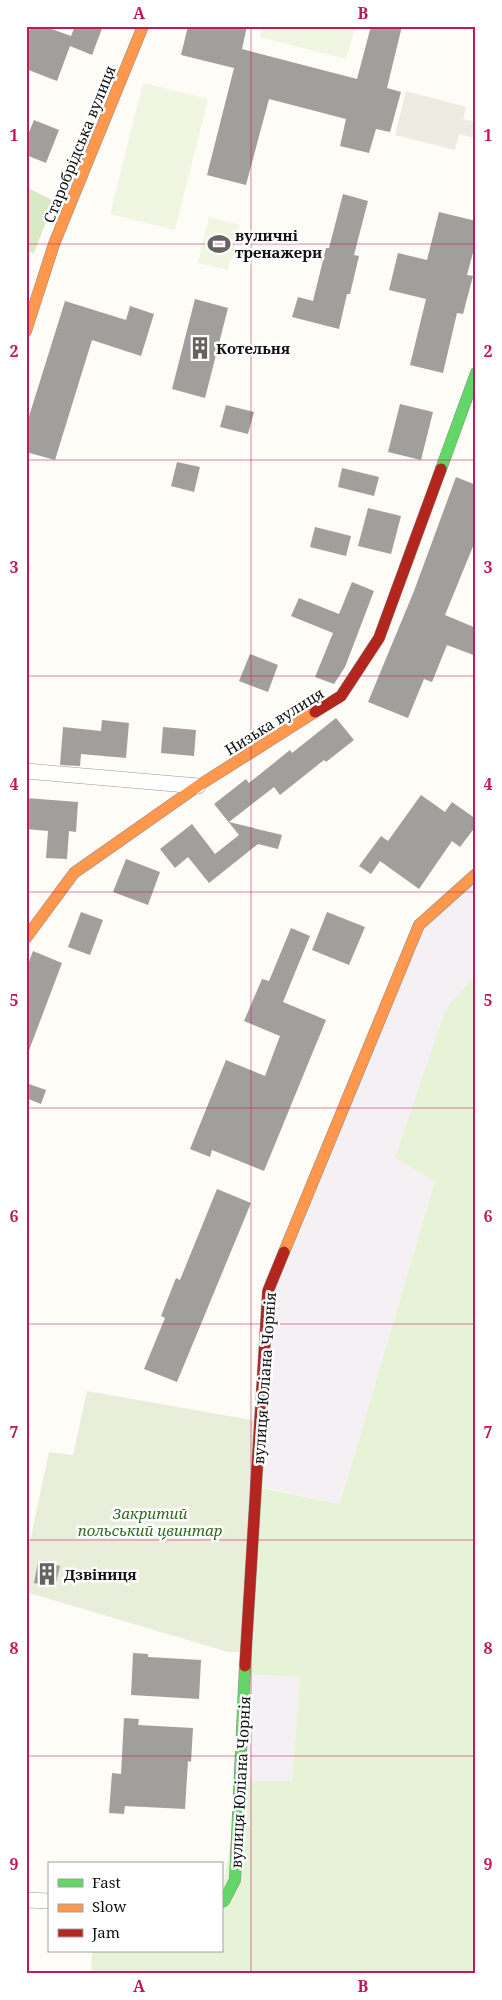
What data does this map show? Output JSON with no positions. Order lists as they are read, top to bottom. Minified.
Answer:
{"streets":{"street":["Старобрідська вулиця","Низька вулиця","вулиця Юліана Чорнія"]},"parks":["Закритий польський цвинтар"],"places":{"sports":["вуличні тренажери"],"building":["Котельня","Дзвіниця"]},"legend":["Fast","Slow","Jam"],"grid":{"columns":["A","B"],"rows":["1","2","3","4","5","6","7","8","9"]}}
